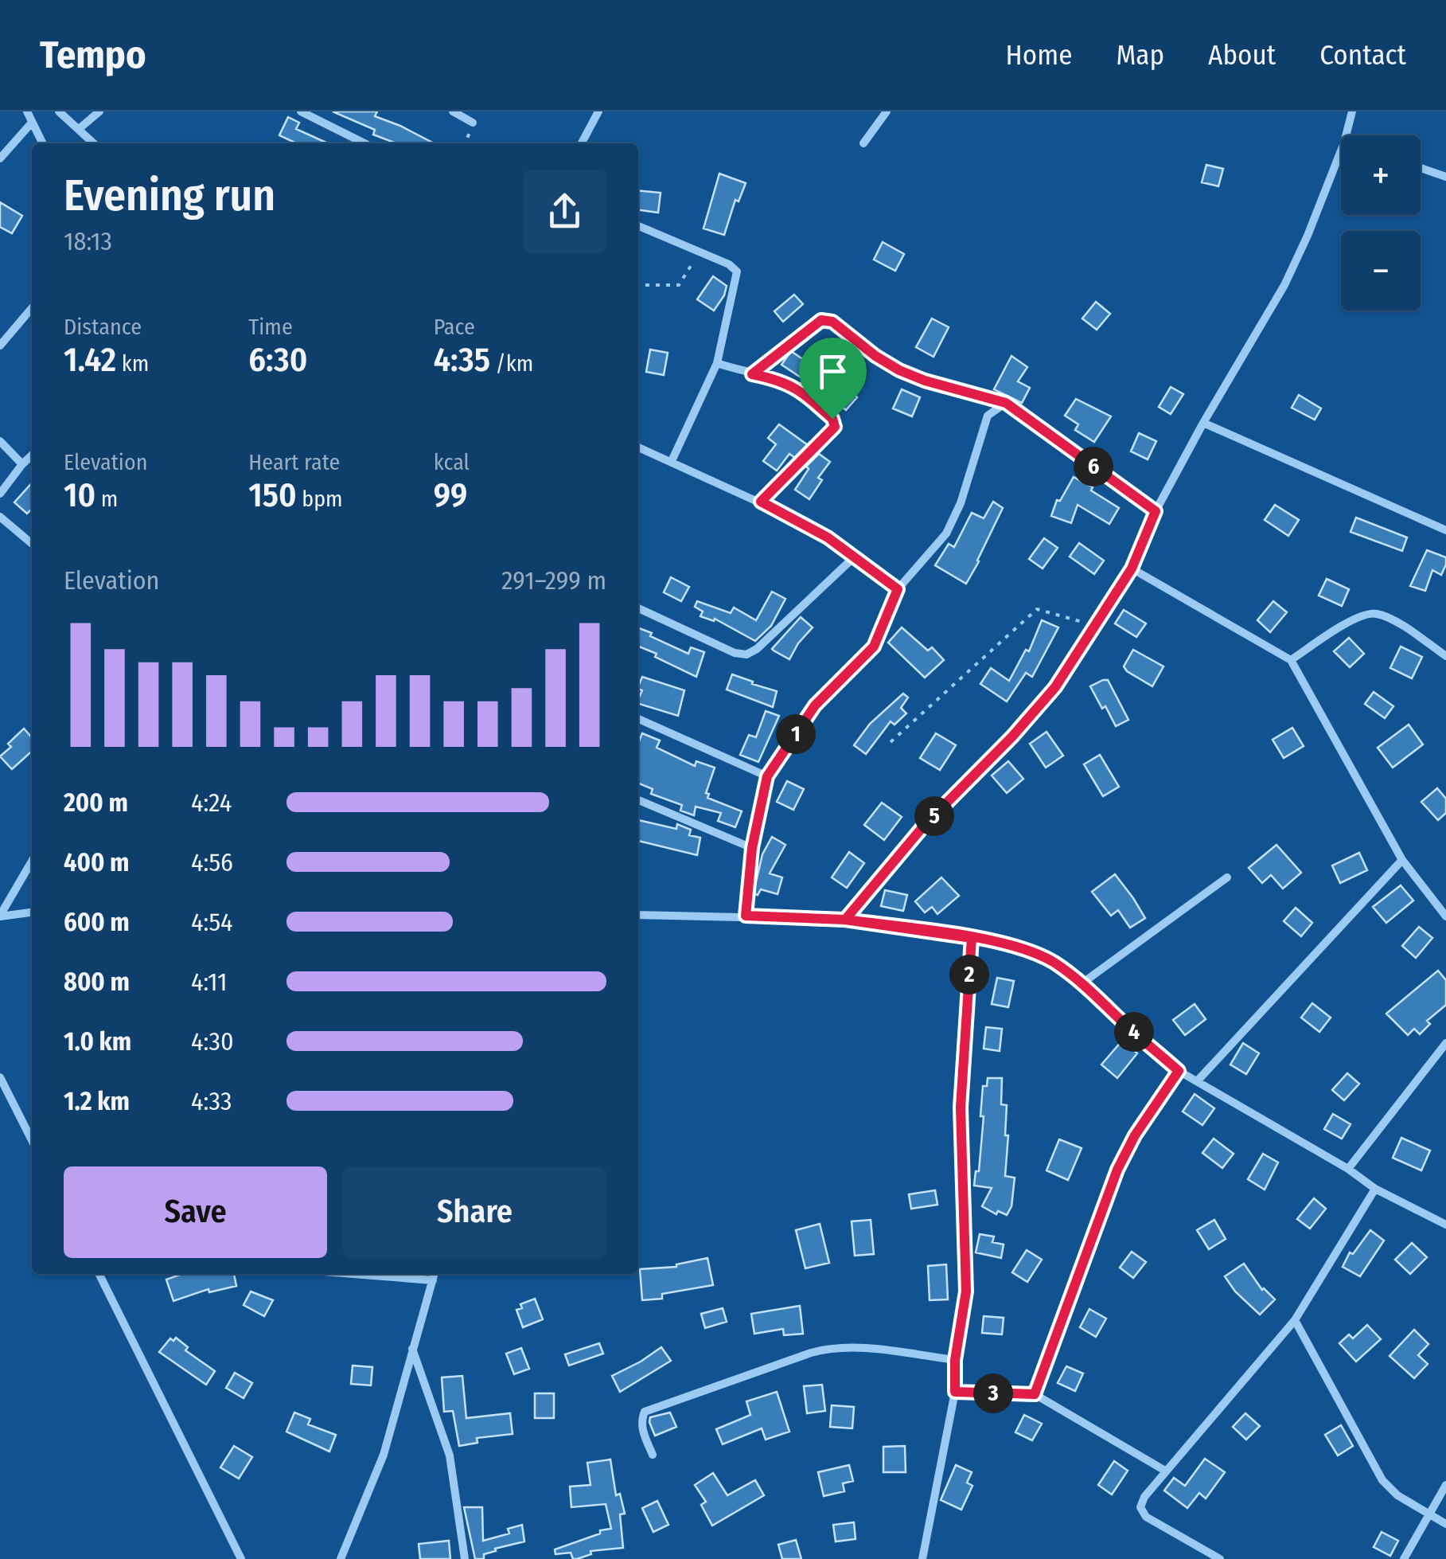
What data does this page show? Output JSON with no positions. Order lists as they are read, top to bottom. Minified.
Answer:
{"page":{"header":"Tempo","nav":["Home","Map","About","Contact"],"map_buttons":["+","−"],"heading":["Evening run","18:13"],"stats":[["Distance","1.42 km"],["Time","6:30"],["Pace","4:35 /km"],["Elevation","10 m"],["Heart rate","150 bpm"],["kcal","99"]],"pins":["6","1","5","2","4","3"],"chart":["Elevation","291–299 m"],"list":[{"name":"200 m","note":"4:24"},{"name":"400 m","note":"4:56"},{"name":"600 m","note":"4:54"},{"name":"800 m","note":"4:11"},{"name":"1.0 km","note":"4:30"},{"name":"1.2 km","note":"4:33"}],"buttons":["Save","Share"]}}
